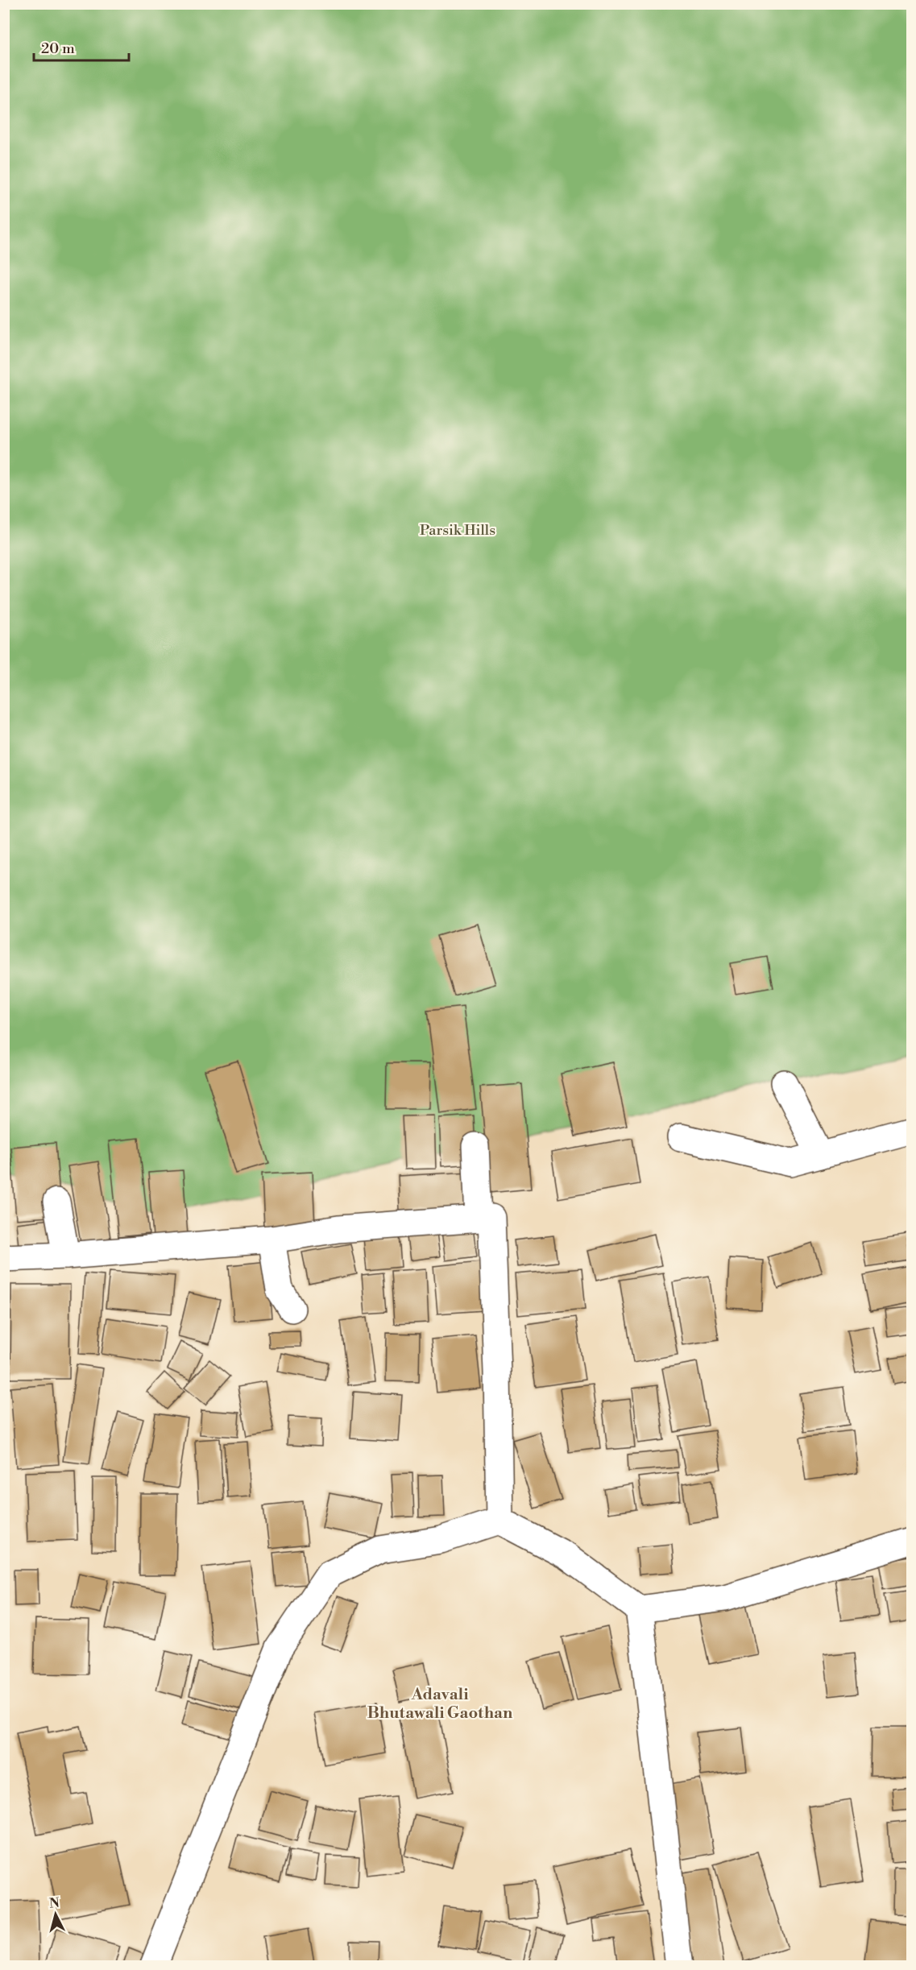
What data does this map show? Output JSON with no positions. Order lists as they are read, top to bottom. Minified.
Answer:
{"districts":["Adavali Bhutawali Gaothan"],"parks":["Parsik Hills"],"scale_bar":"20 m","north":"top"}
